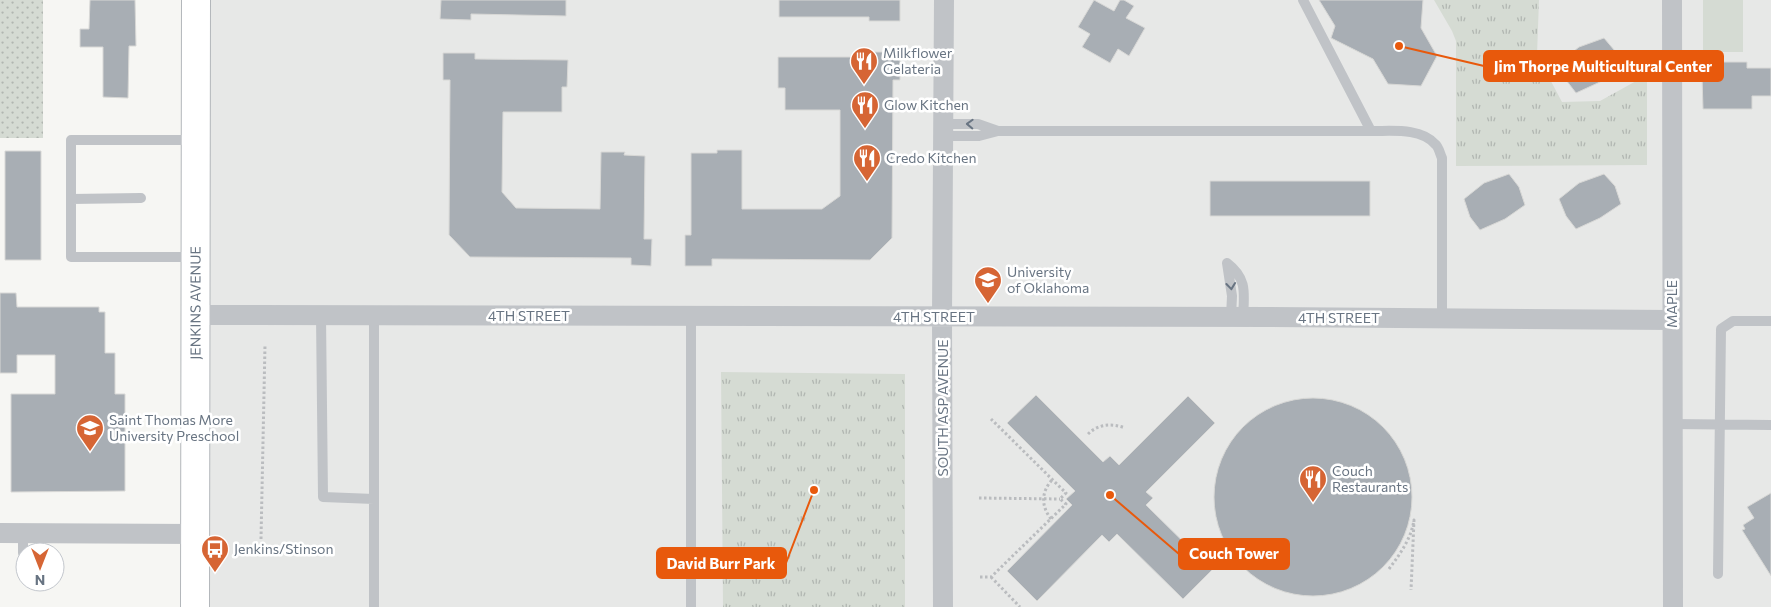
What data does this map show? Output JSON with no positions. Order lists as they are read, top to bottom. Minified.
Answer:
{"streets":{"street":["JENKINS AVENUE","MAPLE","4TH STREET","SOUTH ASP AVENUE"]},"crossings":[["JENKINS AVENUE","4TH STREET"],["MAPLE","4TH STREET"],["4TH STREET","SOUTH ASP AVENUE"]],"places":{"other":["Jim Thorpe Multicultural Center","David Burr Park","Couch Tower"],"restaurant":["Milkflower Gelateria","Glow Kitchen","Credo Kitchen","Couch Restaurants"],"school or university":["University of Oklahoma","Saint Thomas More University Preschool"],"bus stop":["Jenkins/Stinson"]},"north":"bottom"}
